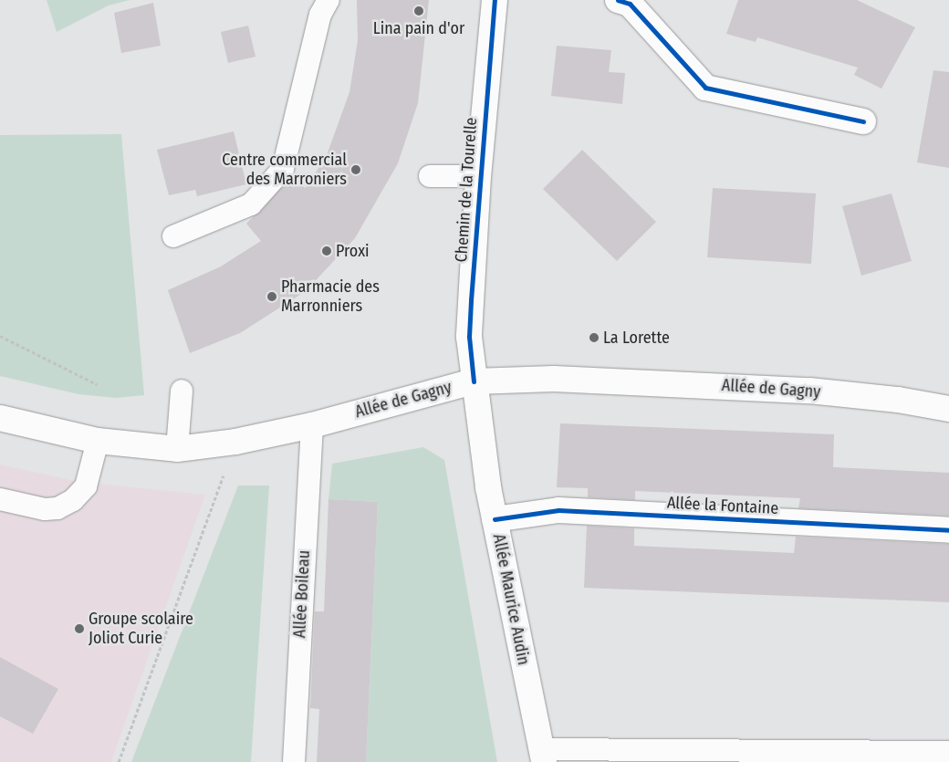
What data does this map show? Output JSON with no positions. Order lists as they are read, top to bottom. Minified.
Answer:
{"streets":{"street":["Chemin de la Tourelle","Allée de Gagny","Allée la Fontaine","Allée Maurice Audin"],"lane":["Allée Boileau"]},"crossings":[["Chemin de la Tourelle","Allée de Gagny"],["Chemin de la Tourelle","Allée Maurice Audin"],["Allée de Gagny","Allée Boileau"],["Allée de Gagny","Allée Maurice Audin"],["Allée la Fontaine","Allée Maurice Audin"]],"places":["Lina pain d'or","Centre commercial des Marroniers","Proxi","Pharmacie des Marronniers","La Lorette","Groupe scolaire Joliot Curie"]}
